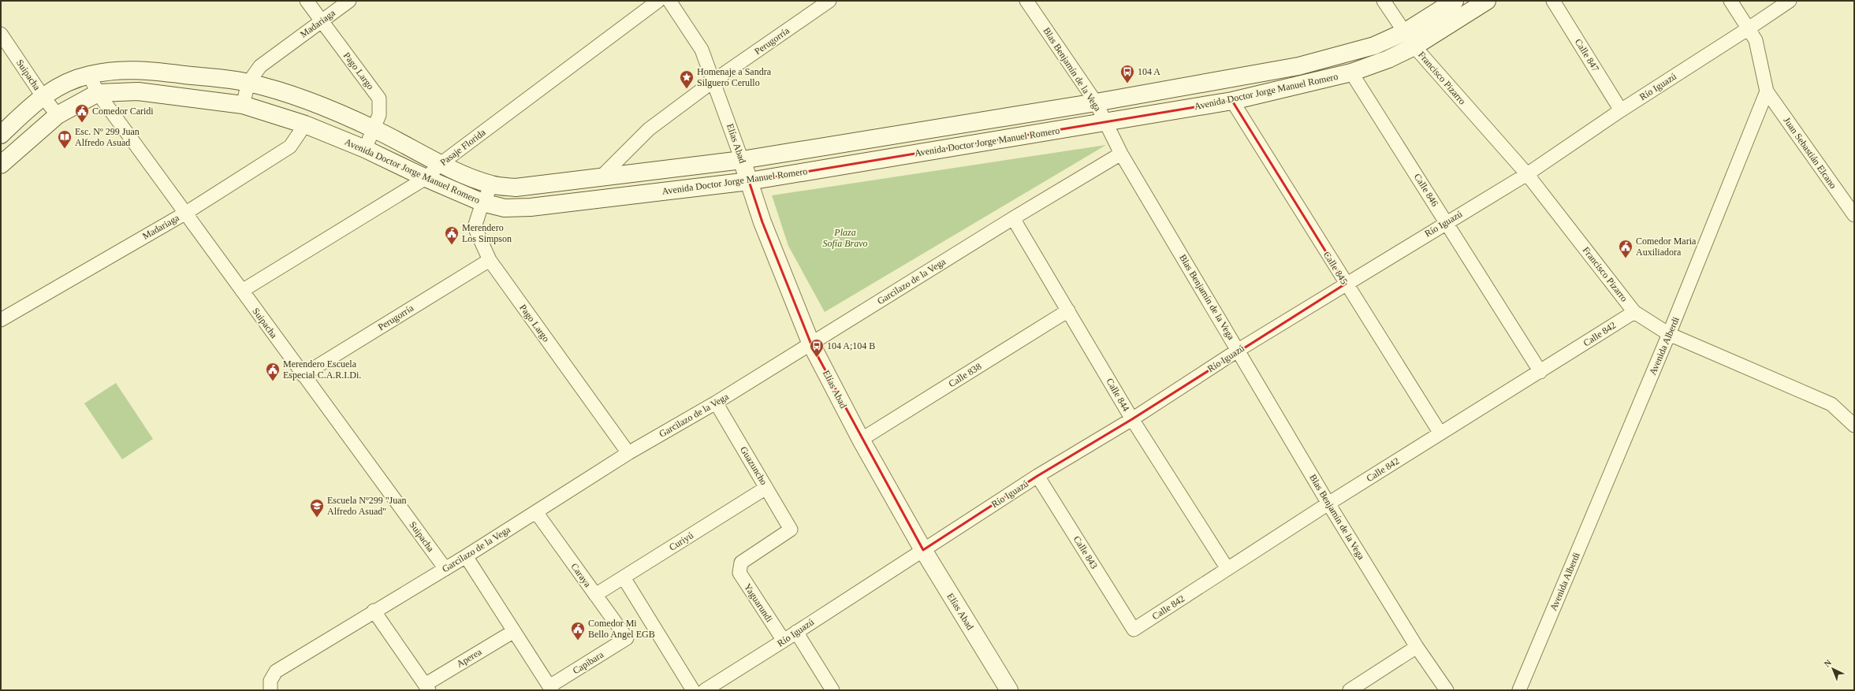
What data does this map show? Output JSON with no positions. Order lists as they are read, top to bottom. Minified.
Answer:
{"streets":{"main road":["Avenida Doctor Jorge Manuel Romero","Elías Abad"],"street":["Madariaga","Perugorría","Calle 847","Blas Benjamín de la Vega","Pago Largo","Suipacha","Francisco Pizarro","Río Iguazú","Pasaje Florida","Juan Sebastián Elcano","Calle 846","Calle 845","Garcilazo de la Vega","Calle 842","Avenida Alberdi","Calle 838","Calle 844","Guazuncho","Curiyú","Calle 843","Caraya","Yaguarundi","Aperea","Capibara"]},"crossings":[["Madariaga","Pago Largo"],["Madariaga","Suipacha"],["Madariaga","Avenida Doctor Jorge Manuel Romero"],["Perugorría","Pago Largo"],["Perugorría","Suipacha"],["Perugorría","Avenida Doctor Jorge Manuel Romero"],["Perugorría","Elías Abad"],["Calle 847","Río Iguazú"],["Blas Benjamín de la Vega","Río Iguazú"],["Blas Benjamín de la Vega","Avenida Doctor Jorge Manuel Romero"],["Blas Benjamín de la Vega","Garcilazo de la Vega"],["Blas Benjamín de la Vega","Calle 842"],["Pago Largo","Avenida Doctor Jorge Manuel Romero"],["Pago Largo","Garcilazo de la Vega"],["Suipacha","Avenida Doctor Jorge Manuel Romero"],["Suipacha","Pasaje Florida"],["Suipacha","Garcilazo de la Vega"],["Francisco Pizarro","Río Iguazú"],["Francisco Pizarro","Avenida Doctor Jorge Manuel Romero"],["Francisco Pizarro","Calle 842"],["Francisco Pizarro","Avenida Alberdi"],["Río Iguazú","Elías Abad"],["Río Iguazú","Calle 846"],["Río Iguazú","Calle 845"],["Río Iguazú","Calle 844"],["Río Iguazú","Calle 843"],["Río Iguazú","Yaguarundi"],["Avenida Doctor Jorge Manuel Romero","Elías Abad"],["Avenida Doctor Jorge Manuel Romero","Pasaje Florida"],["Avenida Doctor Jorge Manuel Romero","Calle 846"],["Avenida Doctor Jorge Manuel Romero","Calle 845"],["Elías Abad","Garcilazo de la Vega"],["Elías Abad","Calle 838"],["Juan Sebastián Elcano","Avenida Alberdi"],["Calle 846","Calle 842"],["Calle 845","Calle 842"],["Garcilazo de la Vega","Calle 844"],["Garcilazo de la Vega","Guazuncho"],["Garcilazo de la Vega","Caraya"],["Calle 842","Calle 844"],["Calle 842","Calle 843"],["Calle 838","Calle 844"],["Guazuncho","Curiyú"],["Guazuncho","Yaguarundi"],["Curiyú","Caraya"],["Caraya","Capibara"]],"parks":["Plaza Sofía Bravo"],"places":{"bus stop":["104 A","104 A;104 B"],"place":["Homenaje a Sandra Silguero Cerullo"],"public building":["Comedor Caridi","Merendero Los Simpson","Comedor Maria Auxiliadora","Merendero Escuela Especial C.A.R.I.Di.","Comedor Mi Bello Angel EGB"],"library":["Esc. Nº 299 Juan Alfredo Asuad"],"school or university":["Escuela Nº299 \"Juan Alfredo Asuad\""]},"north":"top left"}
